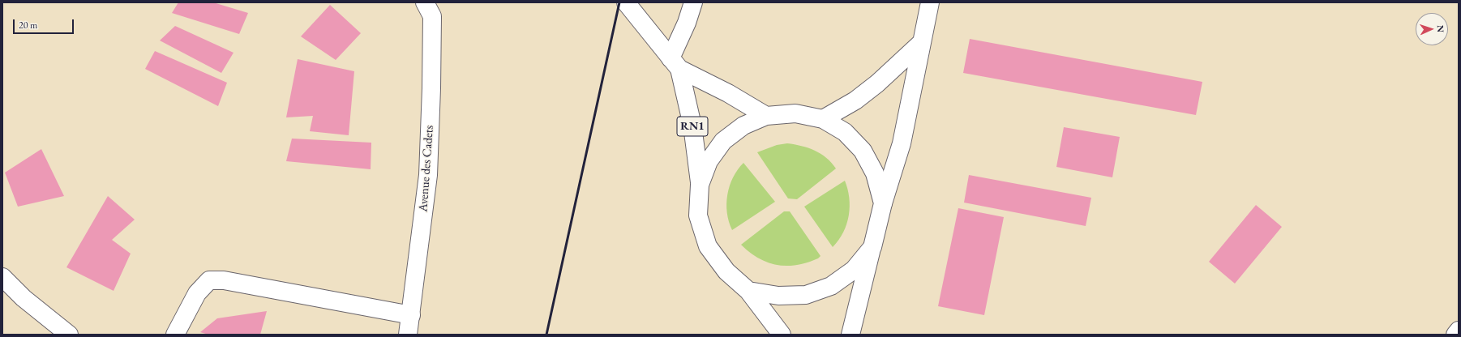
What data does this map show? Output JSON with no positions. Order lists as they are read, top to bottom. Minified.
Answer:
{"streets":{"main road":["RN1","Avenue des Cadets"]},"scale_bar":"20 m","north":"right"}
